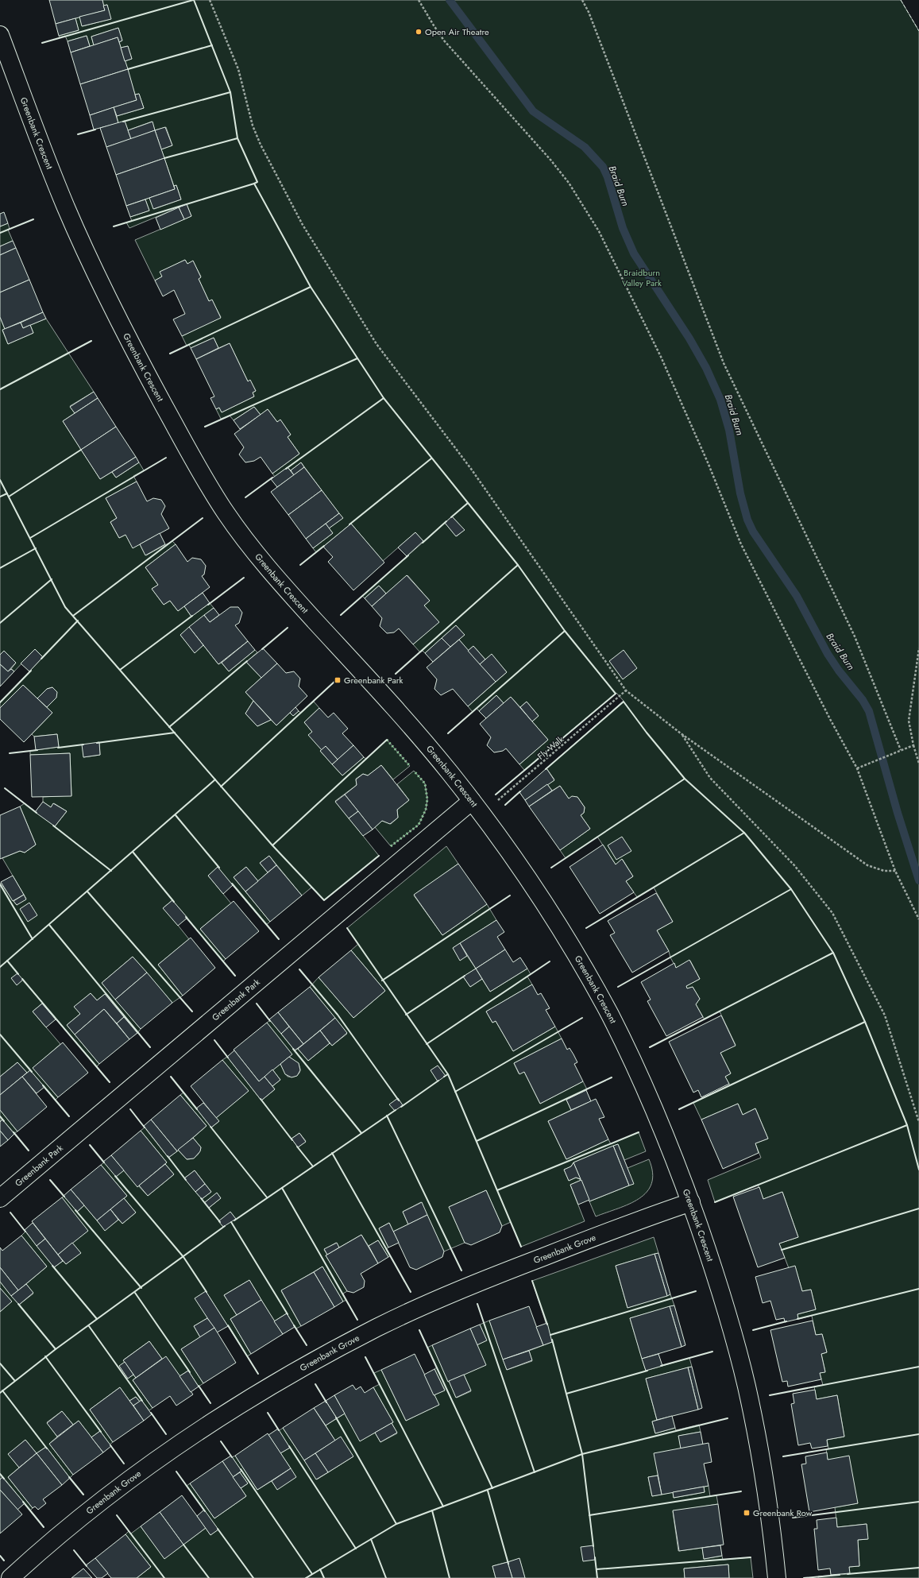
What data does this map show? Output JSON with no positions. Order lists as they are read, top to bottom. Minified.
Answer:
{"streets":{"street":["Greenbank Crescent","Greenbank Park","Greenbank Grove"],"path":["Fly Walk"]},"crossings":[["Greenbank Crescent","Fly Walk"],["Greenbank Crescent","Greenbank Park"],["Greenbank Crescent","Greenbank Grove"],["Fly Walk","Greenbank Park"]],"water":["Braid Burn"],"parks":["Braidburn Valley Park"],"places":{"other":["Open Air Theatre"],"transit":["Greenbank Park","Greenbank Row"]}}
